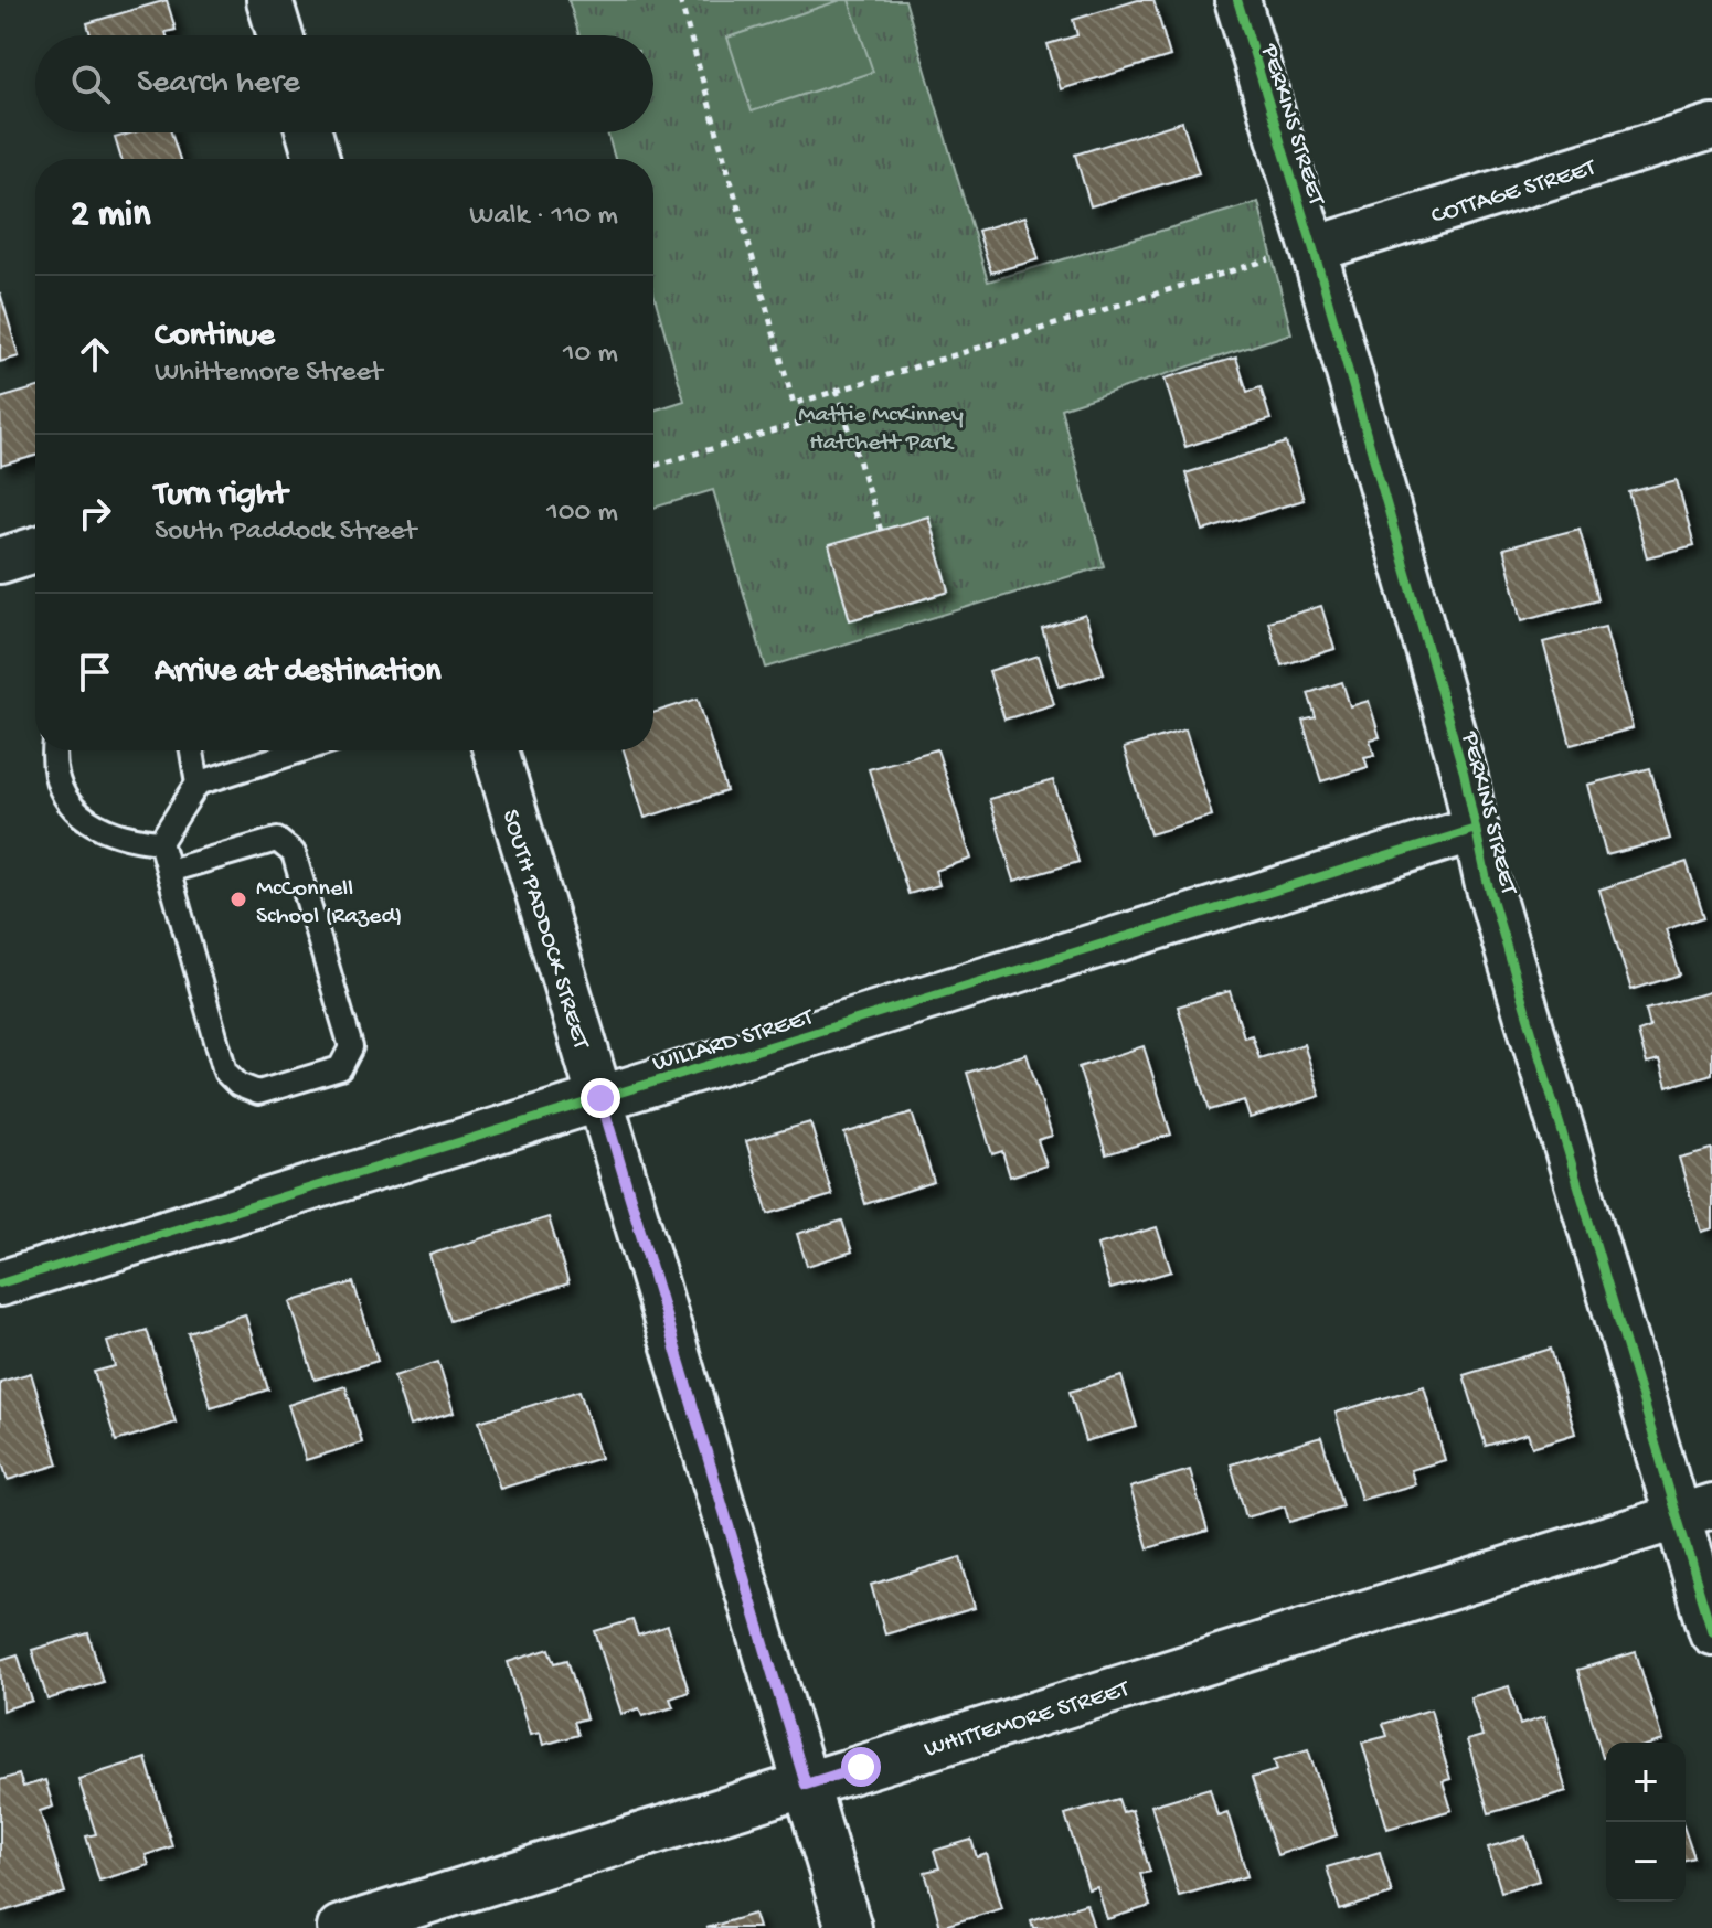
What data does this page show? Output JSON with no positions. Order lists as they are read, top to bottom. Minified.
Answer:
{"streets":{"street":["PERKINS STREET","COTTAGE STREET","SOUTH PADDOCK STREET","WILLARD STREET","WHITTEMORE STREET"]},"crossings":[["PERKINS STREET","COTTAGE STREET"],["PERKINS STREET","WILLARD STREET"],["PERKINS STREET","WHITTEMORE STREET"],["SOUTH PADDOCK STREET","WILLARD STREET"],["SOUTH PADDOCK STREET","WHITTEMORE STREET"]],"parks":["Mattie McKinney Hatchett Park"],"places":["McConnell School (Razed)"],"page":{"search":"Search here","heading":["2 min","Walk · 110 m"],"list":[["Continue","Whittemore Street","10 m"],["Turn right","South Paddock Street","100 m"],"Arrive at destination"],"map_buttons":["+","−"]}}
